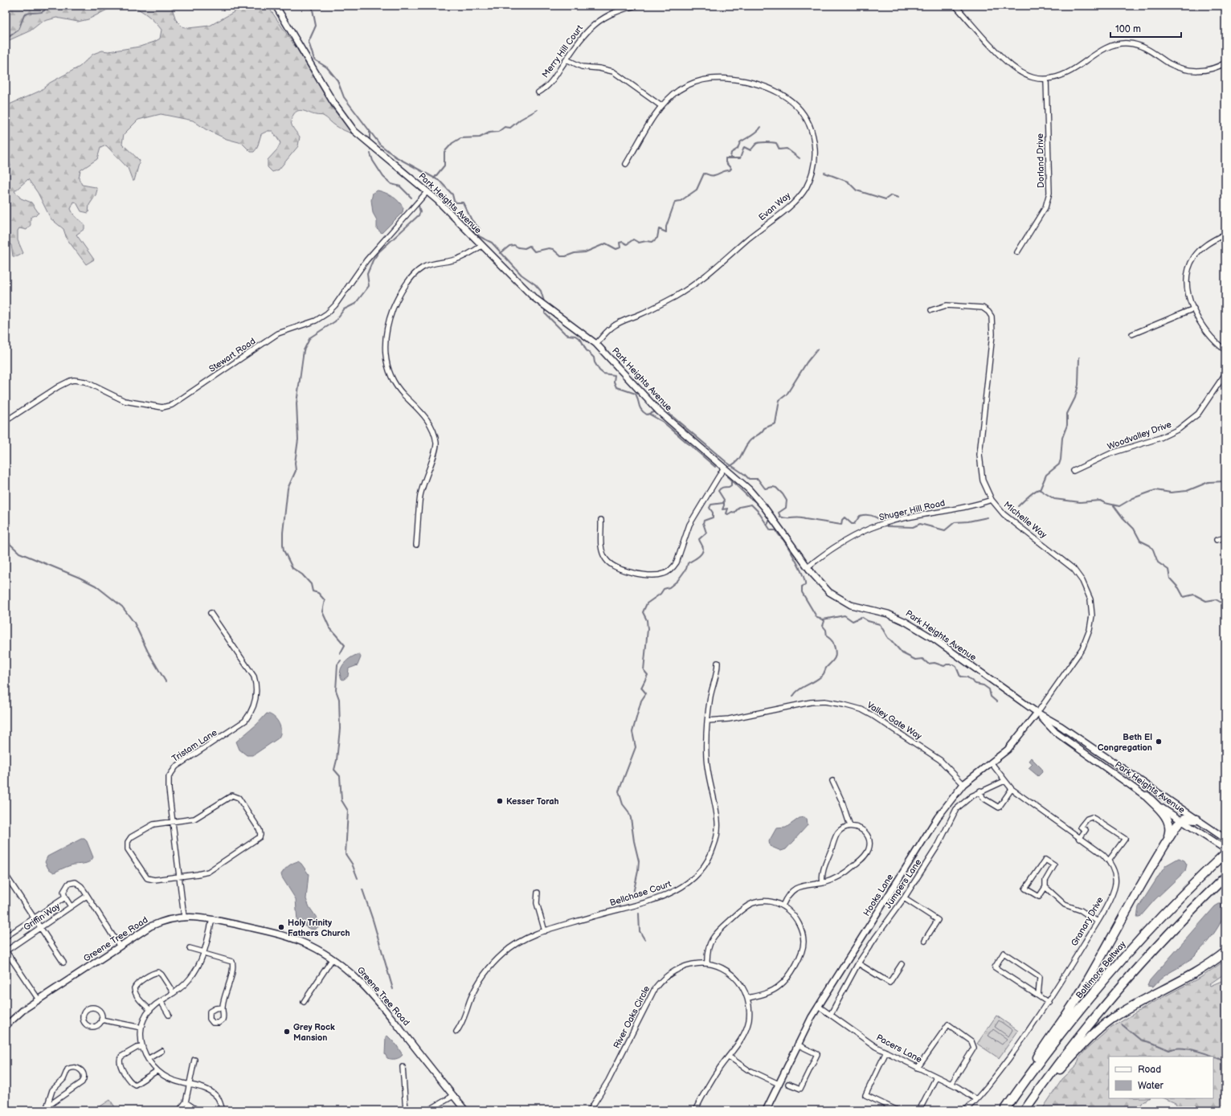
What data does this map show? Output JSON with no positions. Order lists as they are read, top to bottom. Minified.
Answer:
{"streets":{"highway":["Baltimore Beltway"],"main road":["Park Heights Avenue","Hooks Lane","Greene Tree Road"],"street":["Merry Hill Court","Dorland Drive","Evan Way","Stewart Road","Woodvalley Drive","Shuger Hill Road","Michelle Way","Valley Gate Way","Tristam Lane","Jumpers Lane","Bellchase Court","Griffin Way","Granary Drive","River Oaks Circle","Pacers Lane"]},"crossings":[["Park Heights Avenue","Evan Way"],["Park Heights Avenue","Stewart Road"],["Park Heights Avenue","Shuger Hill Road"],["Park Heights Avenue","Michelle Way"],["Park Heights Avenue","Hooks Lane"],["Shuger Hill Road","Michelle Way"],["Michelle Way","Hooks Lane"],["Valley Gate Way","Bellchase Court"],["Valley Gate Way","Hooks Lane"],["Tristam Lane","Greene Tree Road"],["Jumpers Lane","Granary Drive"],["Jumpers Lane","Pacers Lane"],["Hooks Lane","Granary Drive"],["Hooks Lane","Pacers Lane"],["Griffin Way","Greene Tree Road"],["Granary Drive","Pacers Lane"]],"places":["Beth El Congregation","Kesser Torah","Holy Trinity Fathers Church","Grey Rock Mansion"],"legend":["Road","Water"],"scale_bar":"100 m"}
